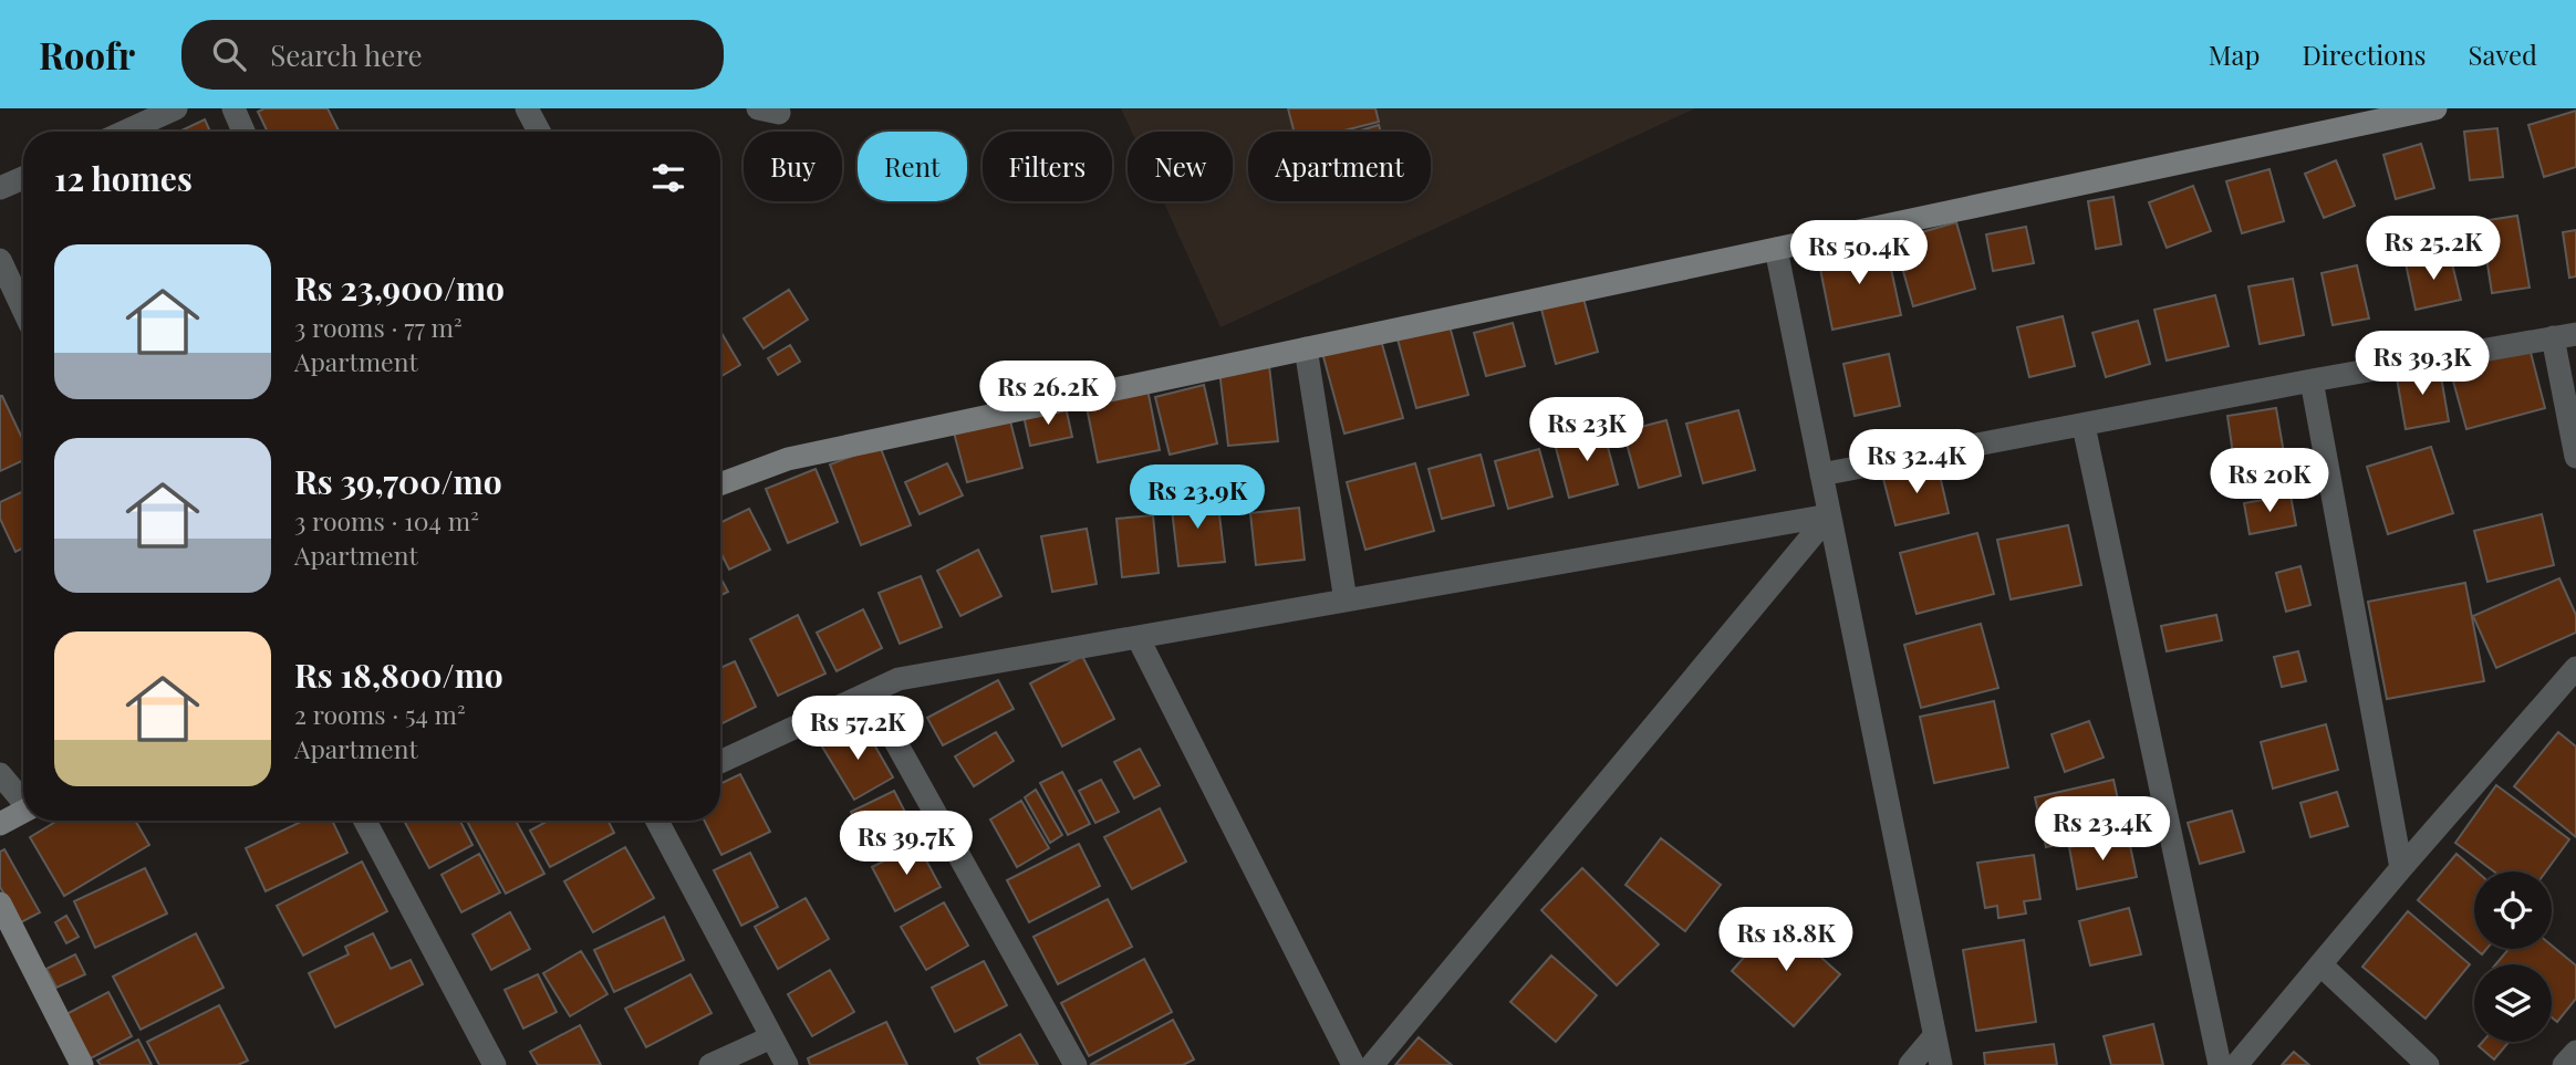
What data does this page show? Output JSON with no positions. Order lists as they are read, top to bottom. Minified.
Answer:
{"page":{"header":"Roofr","search":"Search here","nav":["Map","Directions","Saved"],"chip":["Buy","Rent","Filters","New","Apartment"],"heading":"12 homes","price":["Rs 25.2K","Rs 50.4K","Rs 39.3K","Rs 26.2K","Rs 23K","Rs 32.4K","Rs 20K","Rs 23.9K","Rs 57.2K","Rs 23.4K","Rs 39.7K","Rs 18.8K"],"list":[{"name":"Rs 23,900/mo","note":"3 rooms · 77 m² · Apartment"},{"name":"Rs 39,700/mo","note":"3 rooms · 104 m² · Apartment"},{"name":"Rs 18,800/mo","note":"2 rooms · 54 m² · Apartment"}]}}
